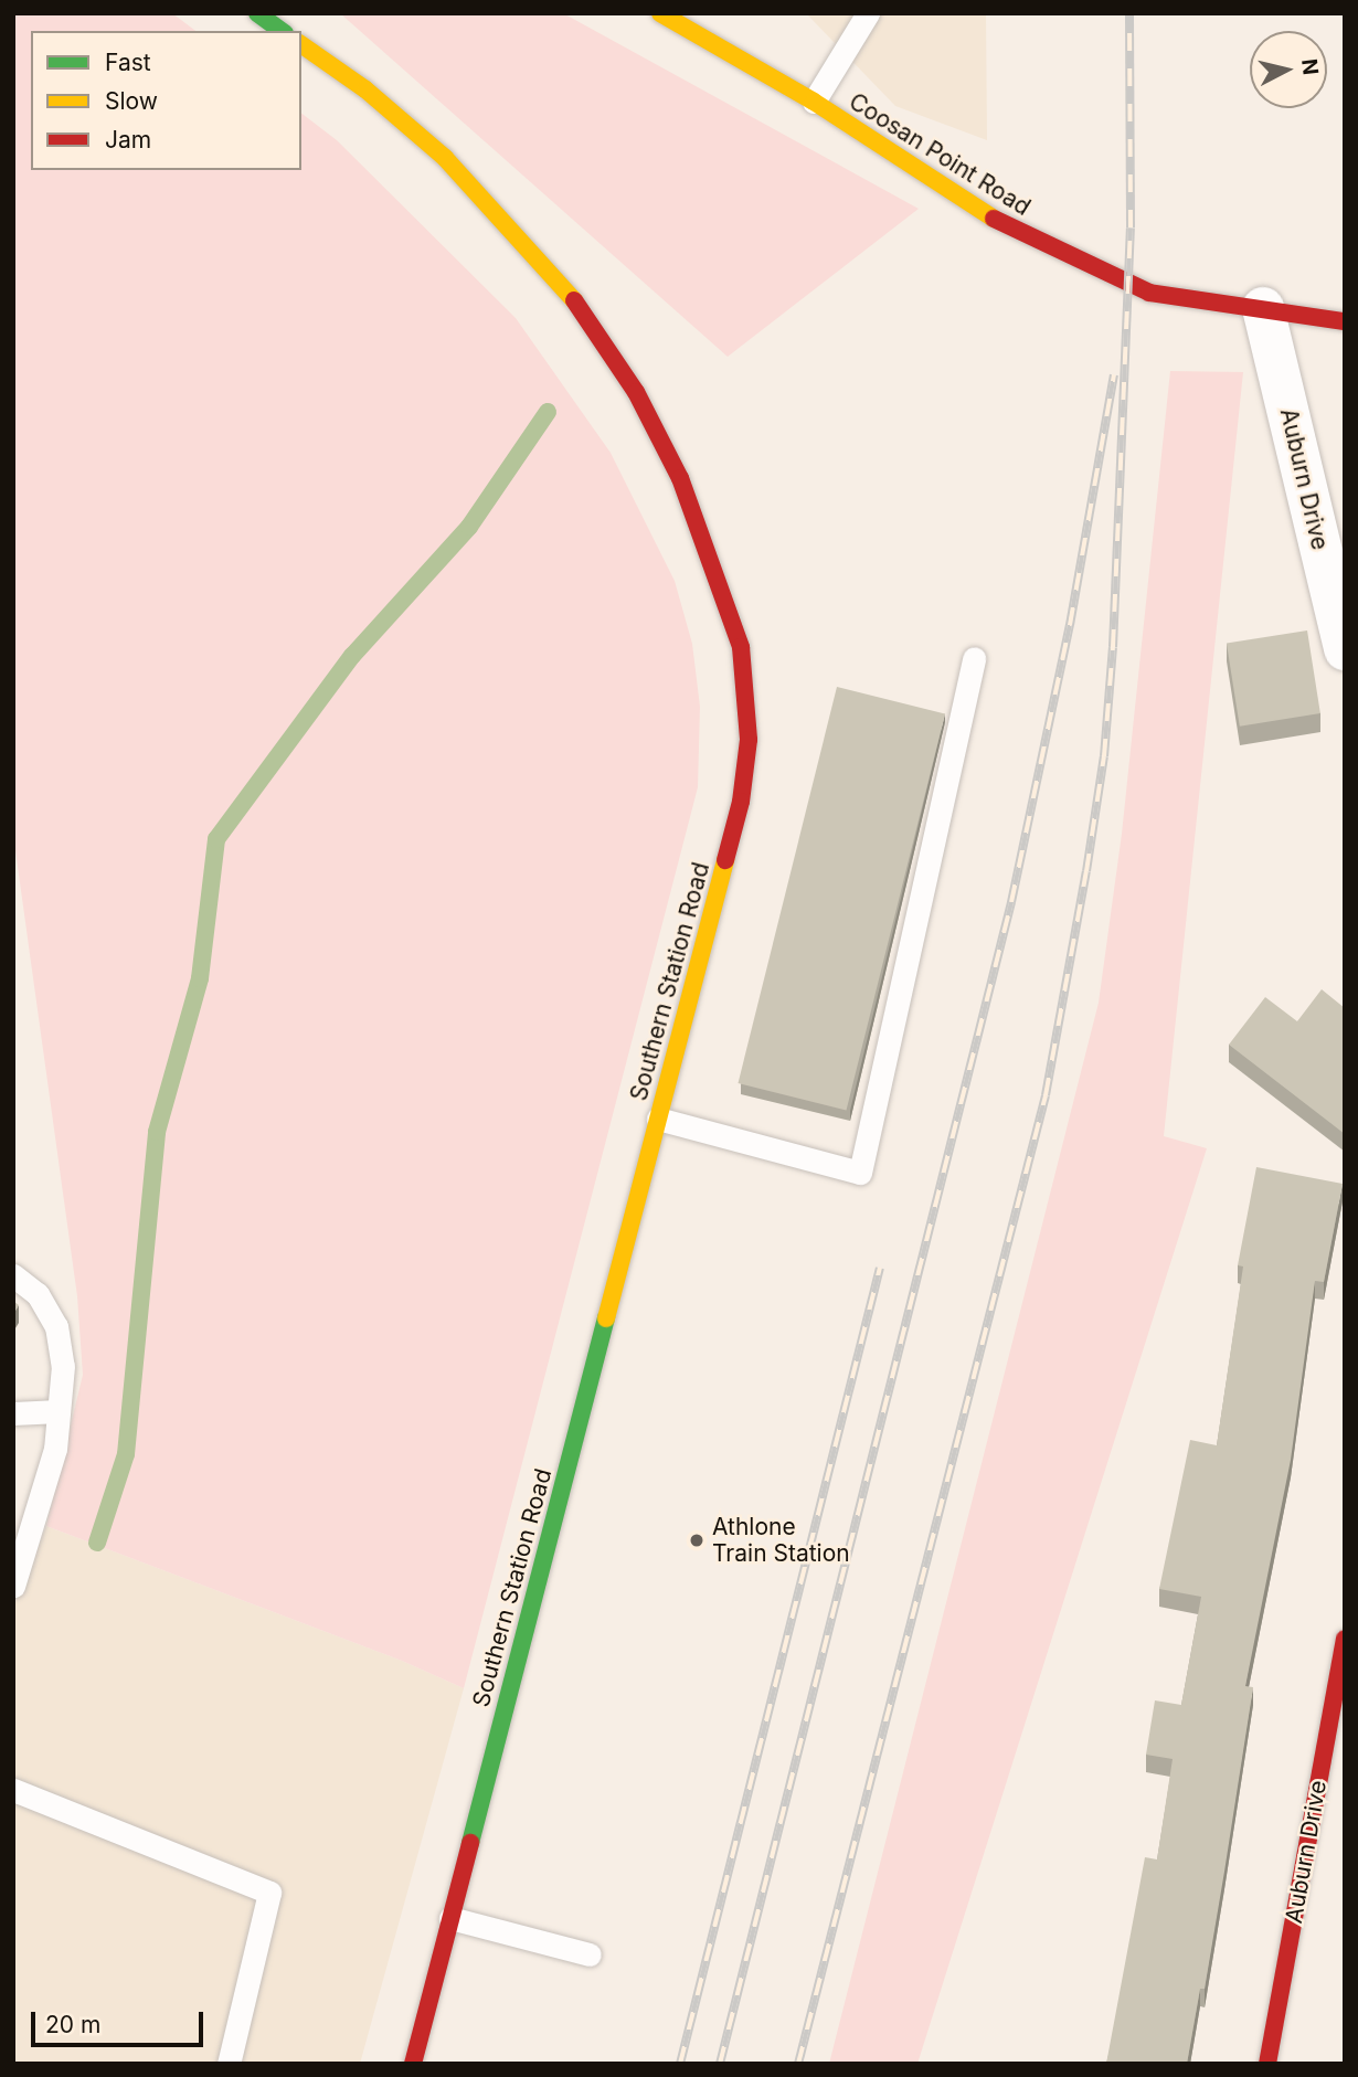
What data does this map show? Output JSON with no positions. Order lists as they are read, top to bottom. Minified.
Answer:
{"streets":{"street":["Coosan Point Road","Auburn Drive","Southern Station Road"]},"crossings":[["Coosan Point Road","Auburn Drive"]],"places":["Athlone Train Station"],"legend":["Fast","Slow","Jam"],"scale_bar":"20 m","north":"right"}
